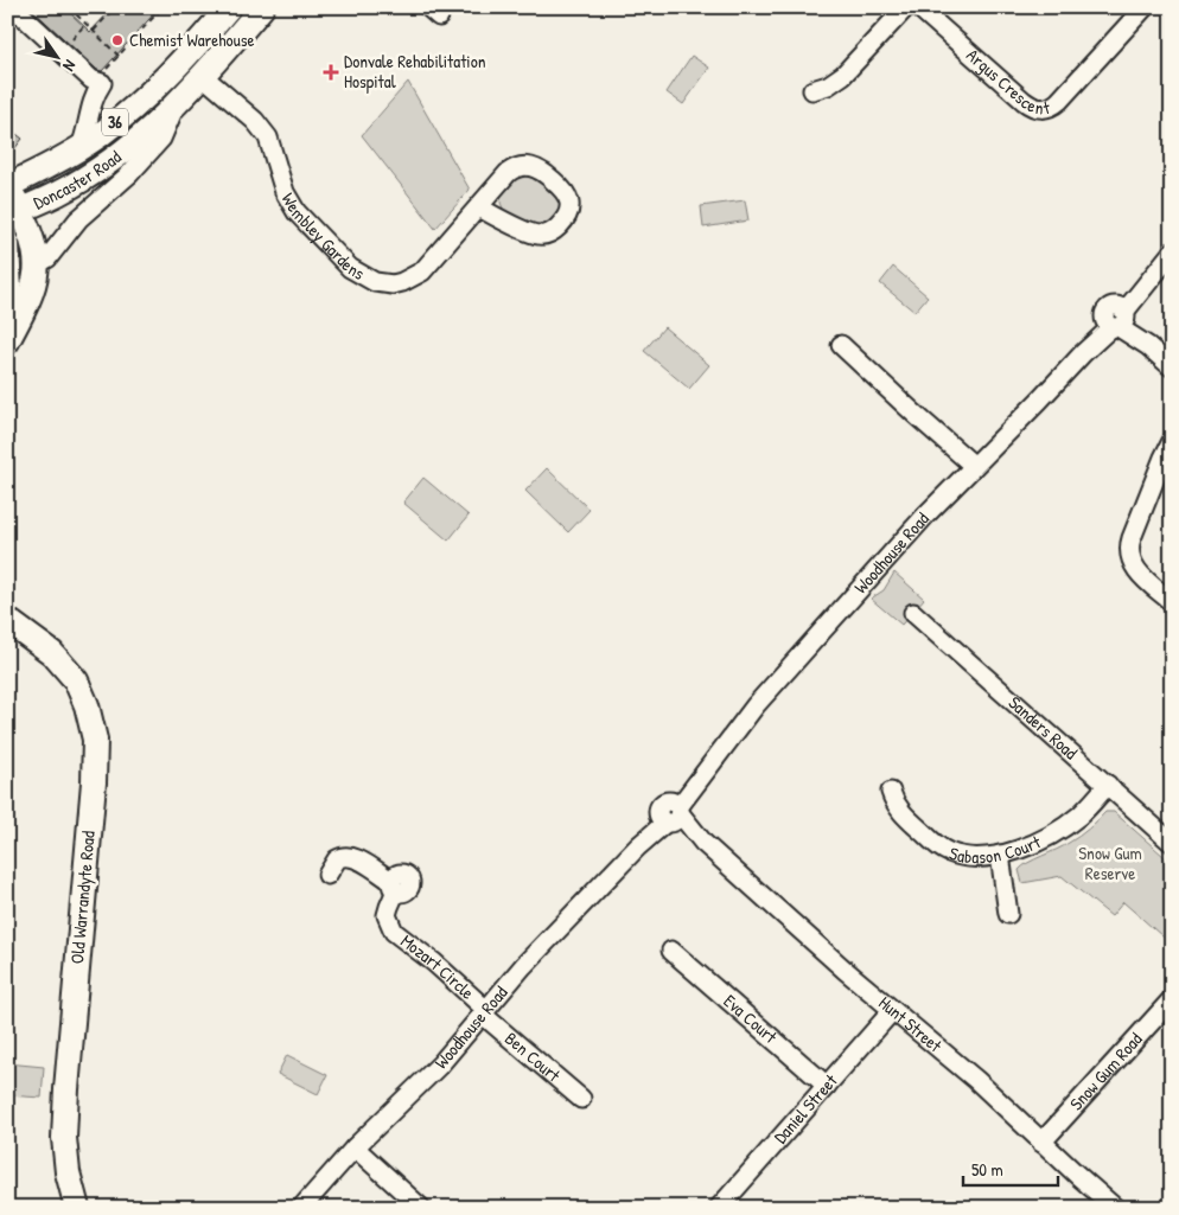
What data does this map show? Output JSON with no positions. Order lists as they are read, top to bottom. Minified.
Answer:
{"streets":{"main road":["36","Doncaster Road","Old Warrandyte Road"],"street":["Argus Crescent","Wembley Gardens","Woodhouse Road","Sanders Road","Sabason Court","Mozart Circle","Eva Court","Hunt Street","Ben Court","Snow Gum Road","Daniel Street"]},"crossings":[["Doncaster Road","Wembley Gardens"],["Woodhouse Road","Mozart Circle"],["Woodhouse Road","Hunt Street"],["Woodhouse Road","Ben Court"],["Sanders Road","Sabason Court"],["Mozart Circle","Ben Court"],["Eva Court","Daniel Street"],["Hunt Street","Snow Gum Road"],["Hunt Street","Daniel Street"]],"parks":["Snow Gum Reserve"],"places":{"other":["Chemist Warehouse"],"health":["Donvale Rehabilitation Hospital"]},"scale_bar":"50 m","north":"bottom right"}
